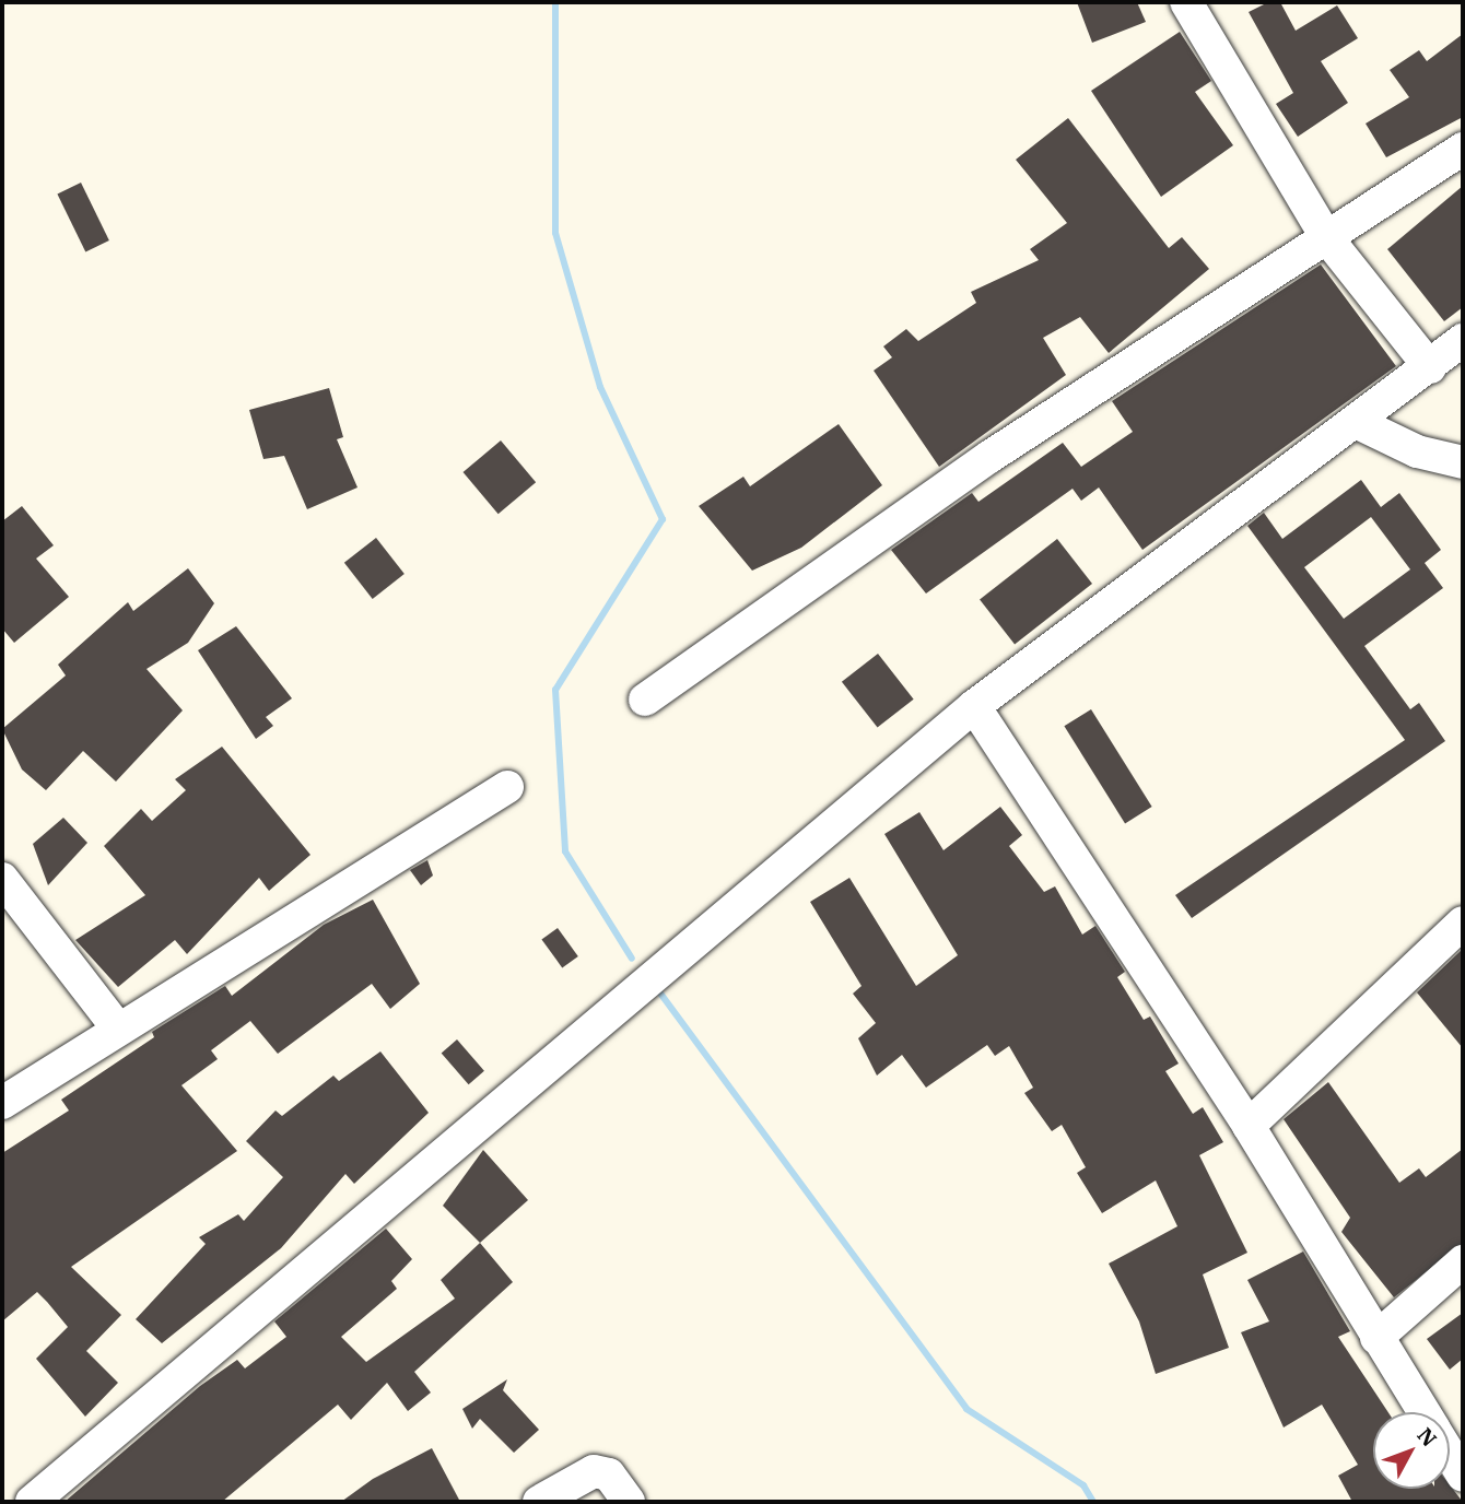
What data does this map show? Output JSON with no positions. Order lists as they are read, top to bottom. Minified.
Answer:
{"north":"top right"}
